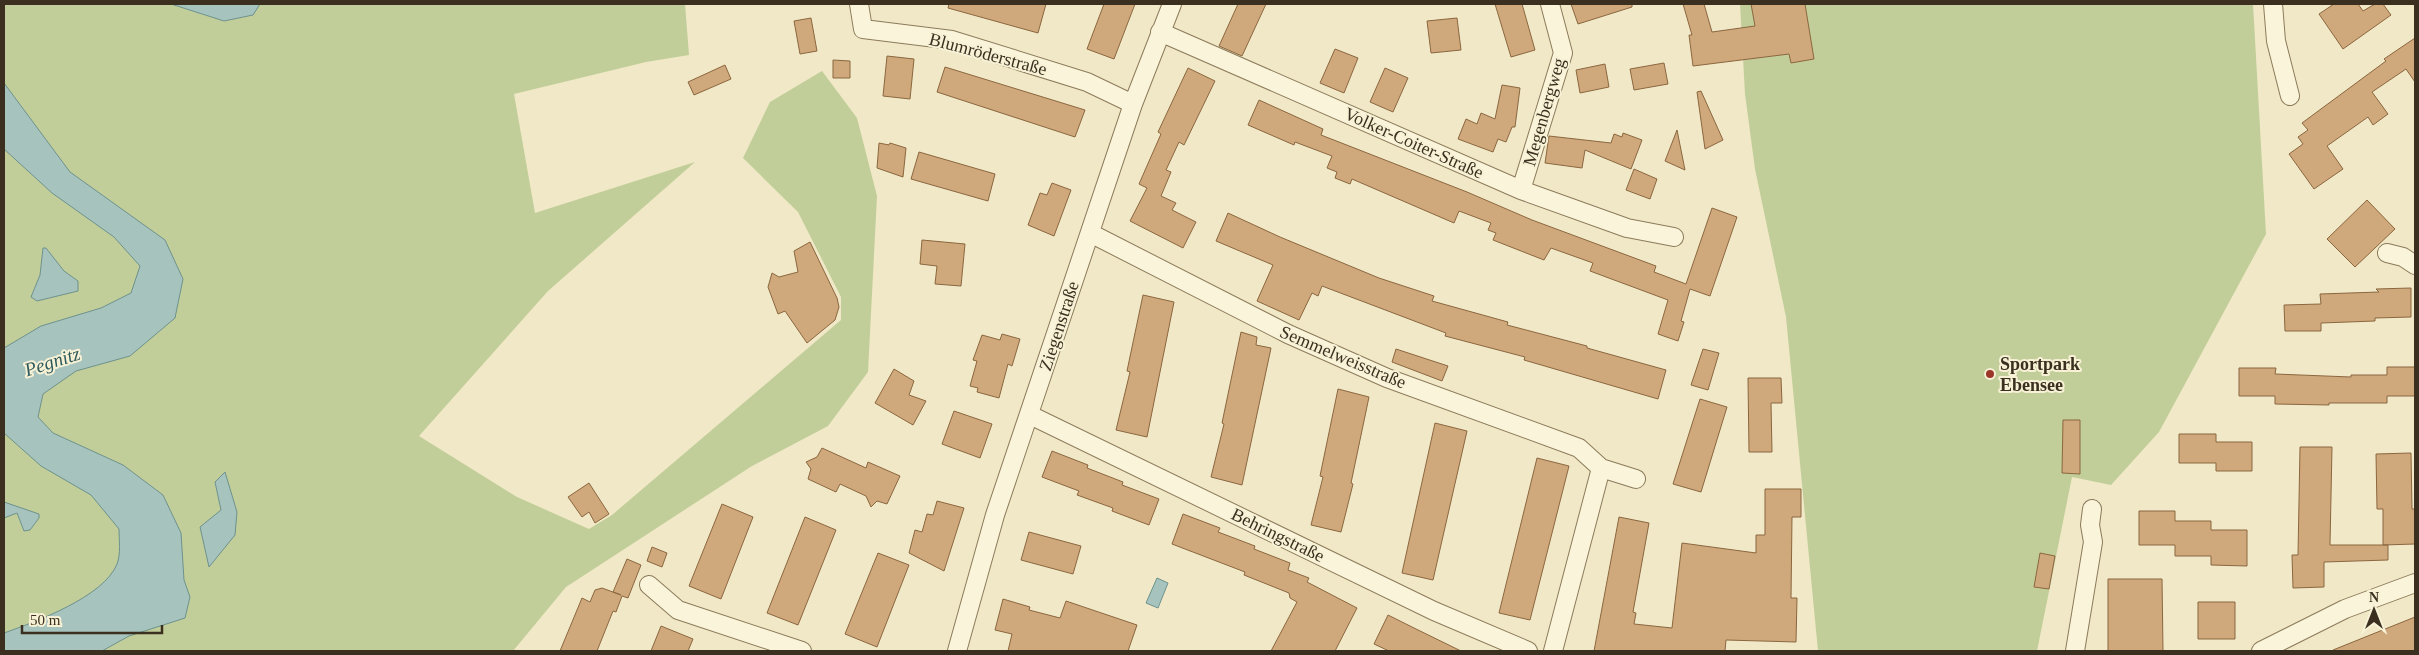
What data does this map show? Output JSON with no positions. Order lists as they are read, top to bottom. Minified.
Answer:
{"streets":{"street":["Blumröderstraße","Megenbergweg","Volker-Coiter-Straße","Ziegenstraße","Semmelweisstraße","Behringstraße"]},"crossings":[["Blumröderstraße","Ziegenstraße"],["Megenbergweg","Volker-Coiter-Straße"],["Volker-Coiter-Straße","Ziegenstraße"],["Ziegenstraße","Semmelweisstraße"],["Ziegenstraße","Behringstraße"]],"water":["Pegnitz"],"places":["Sportpark Ebensee"],"scale_bar":"50 m","north":"top"}
